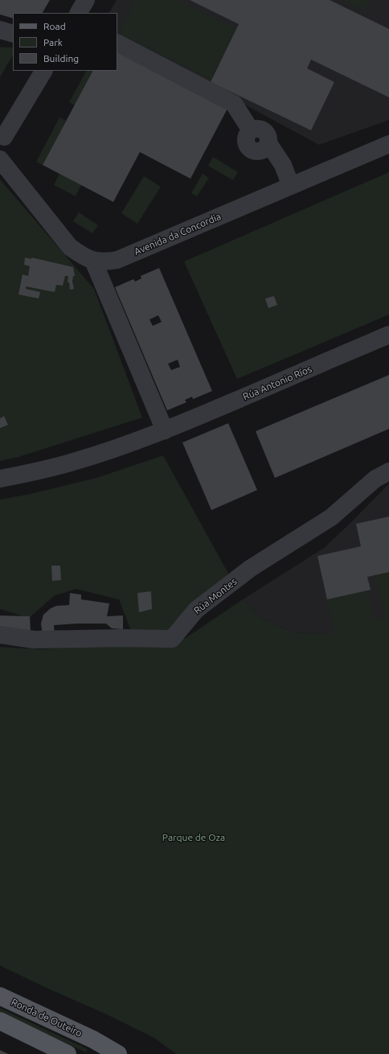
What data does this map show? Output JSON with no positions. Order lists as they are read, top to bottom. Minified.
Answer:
{"streets":{"main road":["Ronda de Outeiro"],"street":["Avenida da Concordia","Rúa Antonio Ríos","Rúa Montes"]},"parks":["Parque de Oza"],"legend":["Road","Park","Building"]}
